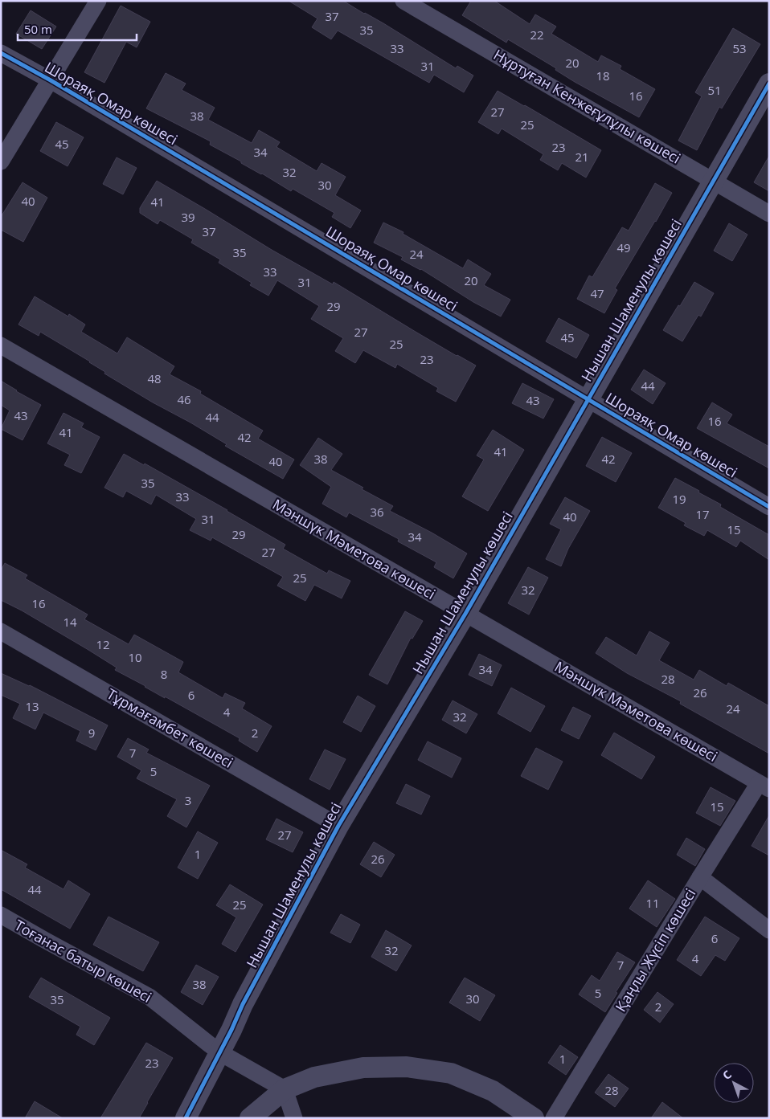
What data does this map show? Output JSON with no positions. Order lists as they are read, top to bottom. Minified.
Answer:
{"streets":{"street":["Шораяқ Омар көшесі","Нұртуған Кенжеғұлұлы көшесі","Нышан Шаменулы көшесі","Мәншүк Мәметова көшесі","Тұрмағамбет көшесі","Қаңлы Жүсіп көшесі","Тоғанас батыр көшесі"]},"crossings":[["Шораяқ Омар көшесі","Нышан Шаменулы көшесі"],["Нұртуған Кенжеғұлұлы көшесі","Нышан Шаменулы көшесі"],["Нышан Шаменулы көшесі","Мәншүк Мәметова көшесі"],["Нышан Шаменулы көшесі","Тұрмағамбет көшесі"],["Нышан Шаменулы көшесі","Тоғанас батыр көшесі"],["Мәншүк Мәметова көшесі","Қаңлы Жүсіп көшесі"]],"house_numbers":["37","35","22","33","53","20","31","18","51","16","27","38","25","45","23","34","21","32","30","40","41","39","37","49","35","24","33","20","31","47","29","27","45","25","23","48","44","46","43","43","44","16","41","42","41","38","42","40","35","33","19","36","17","40","31","15","29","34","27","25","32","16","14","12","10","34","8","28","26","6","13","24","4","32","9","2","7","5","3","15","27","1","26","44","11","25","6","32","4","7","38","5","30","35","2","1","23","28"],"scale_bar":"50 m","north":"top left"}
